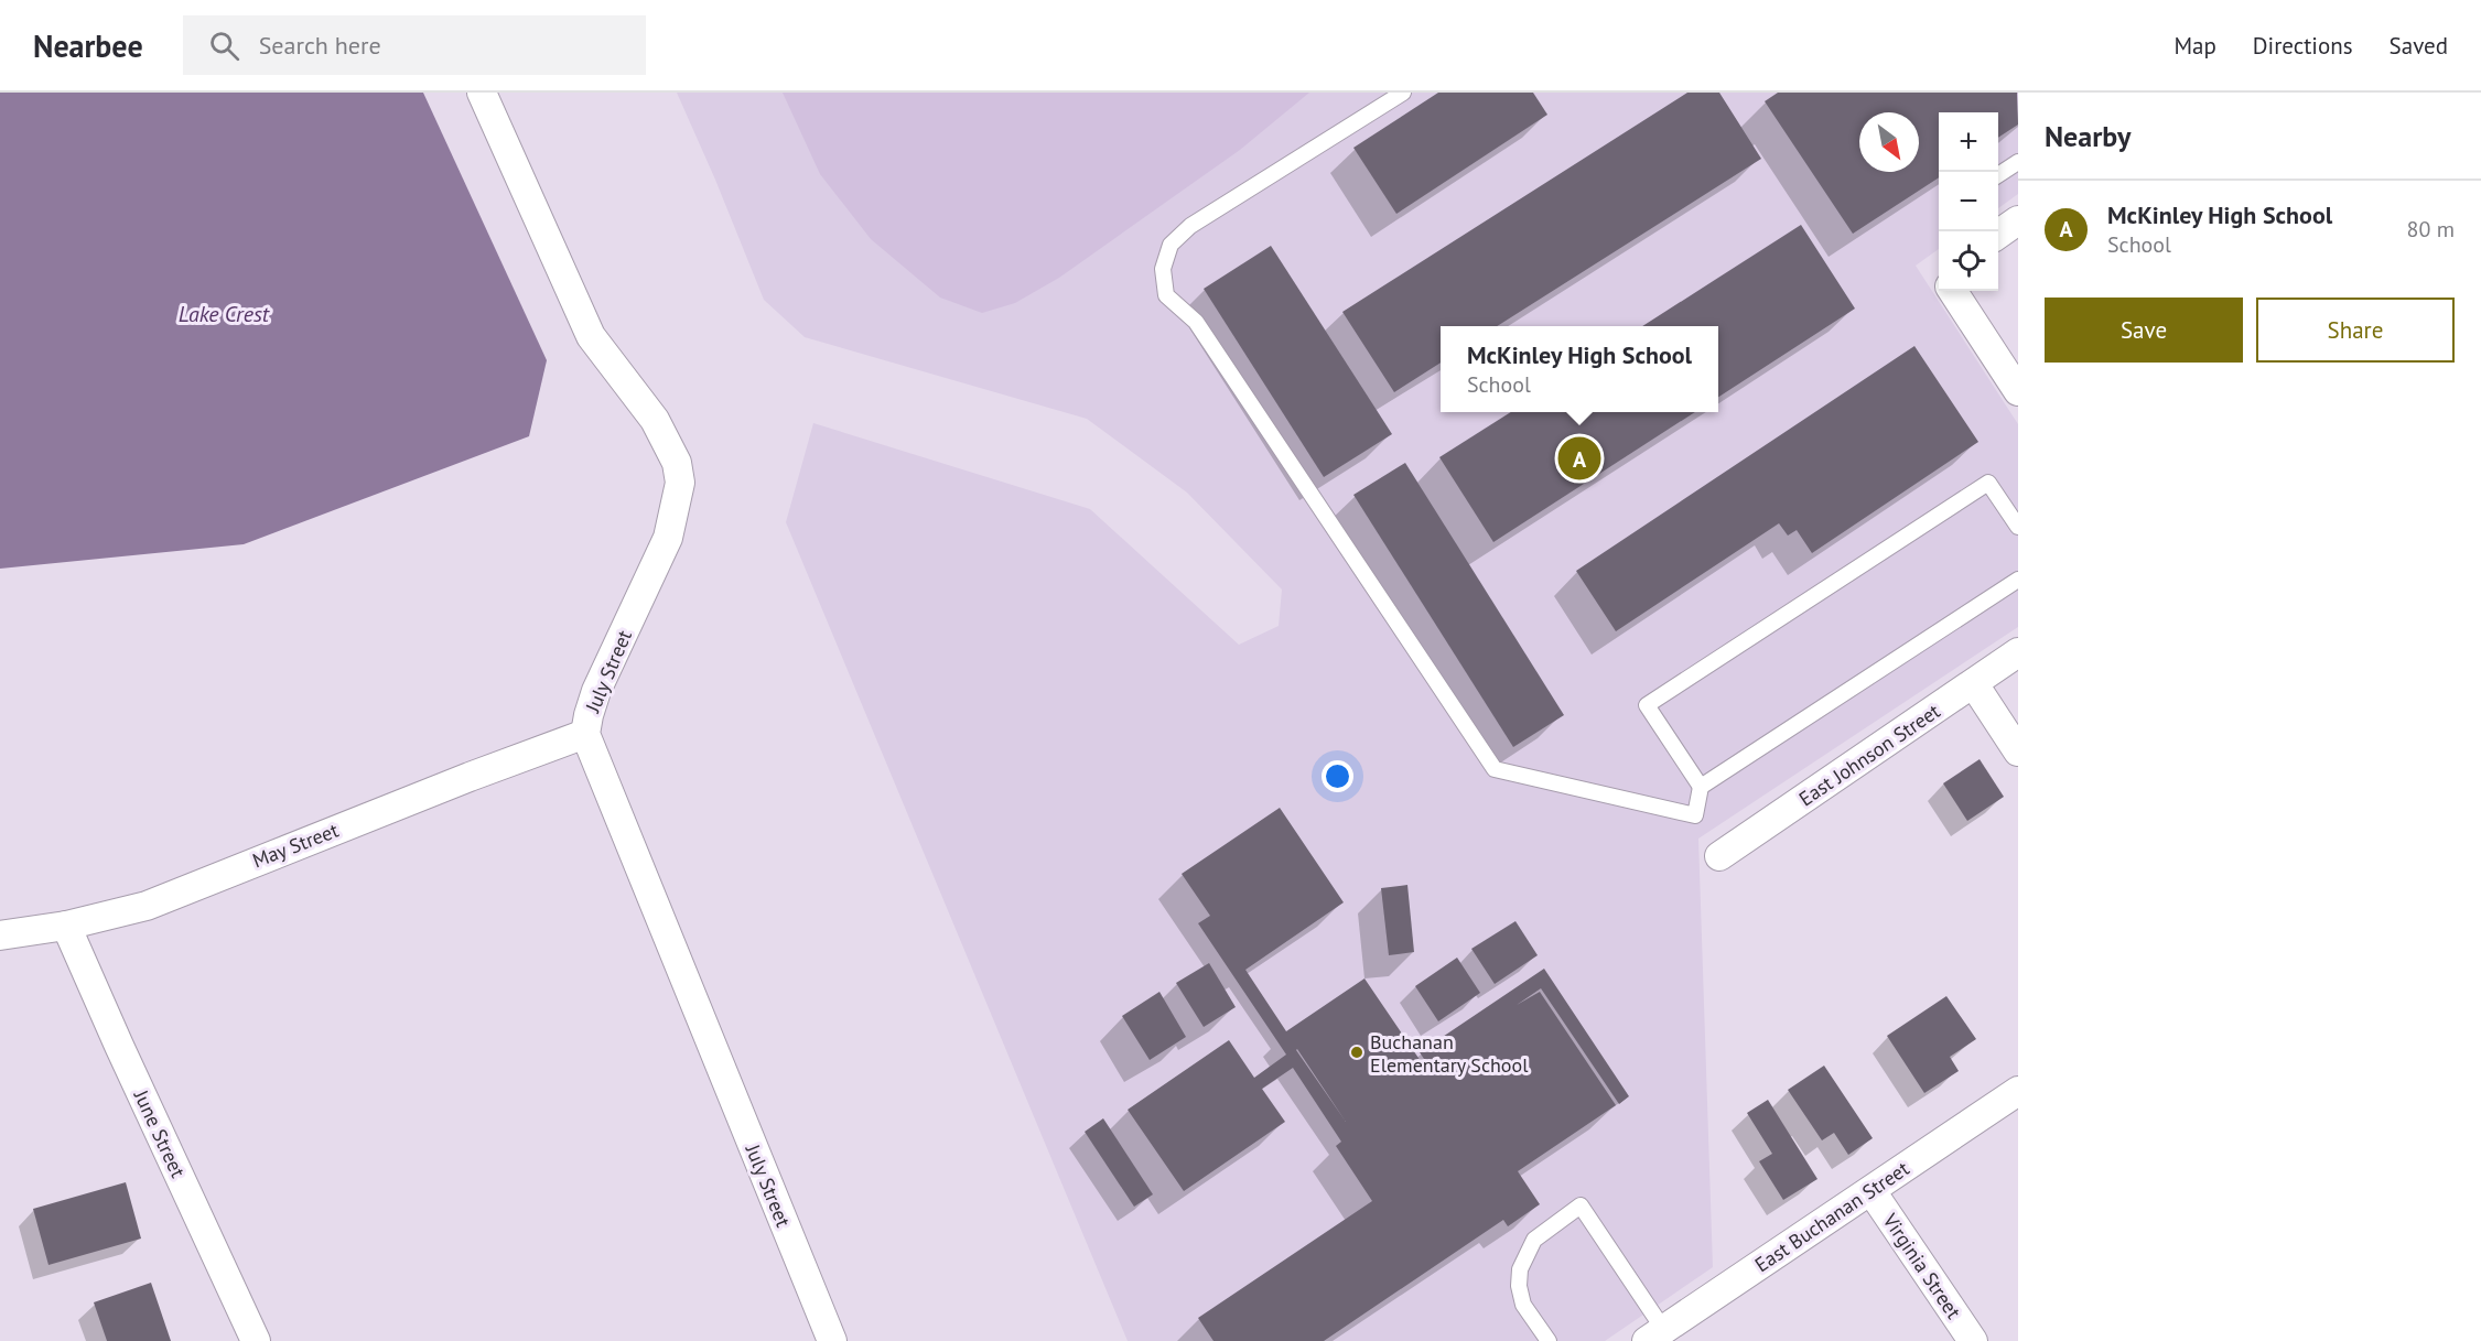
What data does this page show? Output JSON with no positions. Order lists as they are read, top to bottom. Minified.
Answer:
{"streets":{"street":["July Street","East Johnson Street","May Street","June Street","East Buchanan Street","Virginia Street"]},"crossings":[["July Street","May Street"],["May Street","June Street"],["East Buchanan Street","Virginia Street"]],"water":["Lake Crest"],"places":["Buchanan Elementary School"],"north":"bottom right","page":{"header":"Nearbee","search":"Search here","nav":["Map","Directions","Saved"],"heading":"Nearby","map_buttons":["+","−"],"list":[{"mark":"A","name":"McKinley High School","note":"School","value":"80 m"}],"buttons":["Save","Share"],"popup":["McKinley High School","School"],"pins":"A"}}
